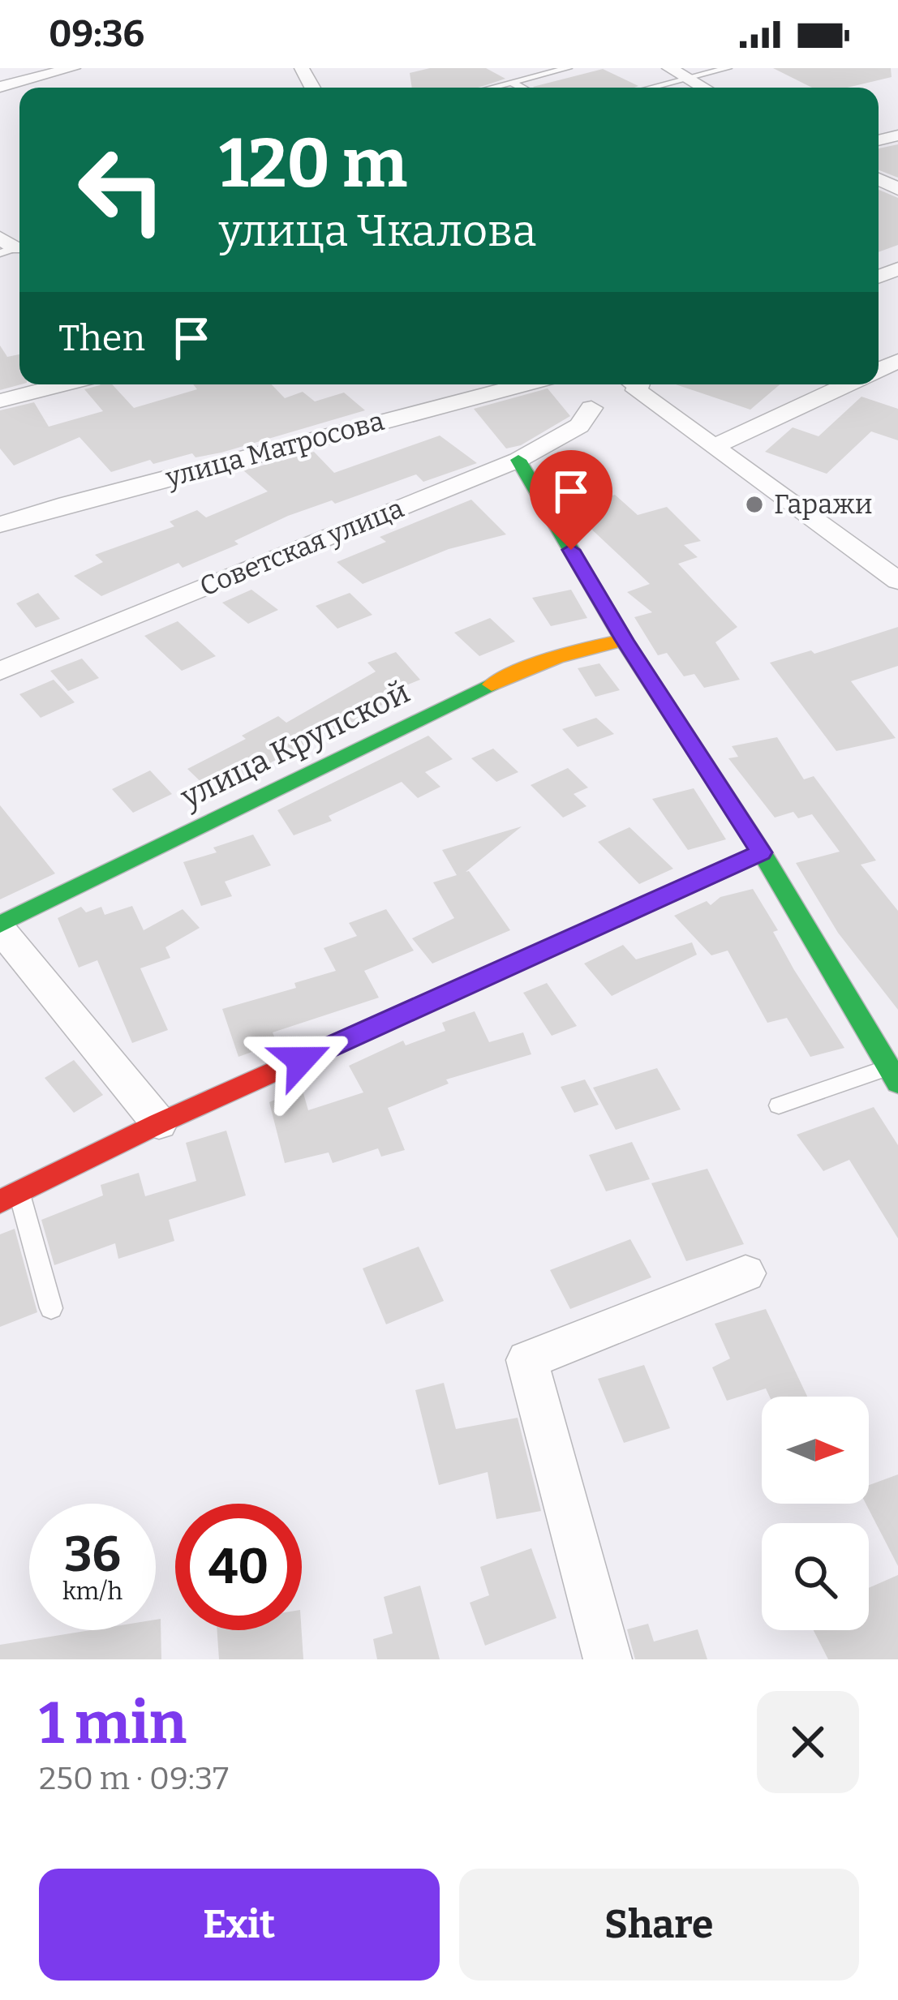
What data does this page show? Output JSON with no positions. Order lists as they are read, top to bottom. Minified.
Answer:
{"streets":{"street":["улица Матросова","Советская улица","улица Крупской"]},"places":["Гаражи"],"north":"right","page":{"status":"09:36","turn":["120 m","улица Чкалова"],"then":"Then","speed":"36 km/h","limit":"40","heading":["1 min","250 m · 09:37"],"buttons":["Exit","Share"]}}
